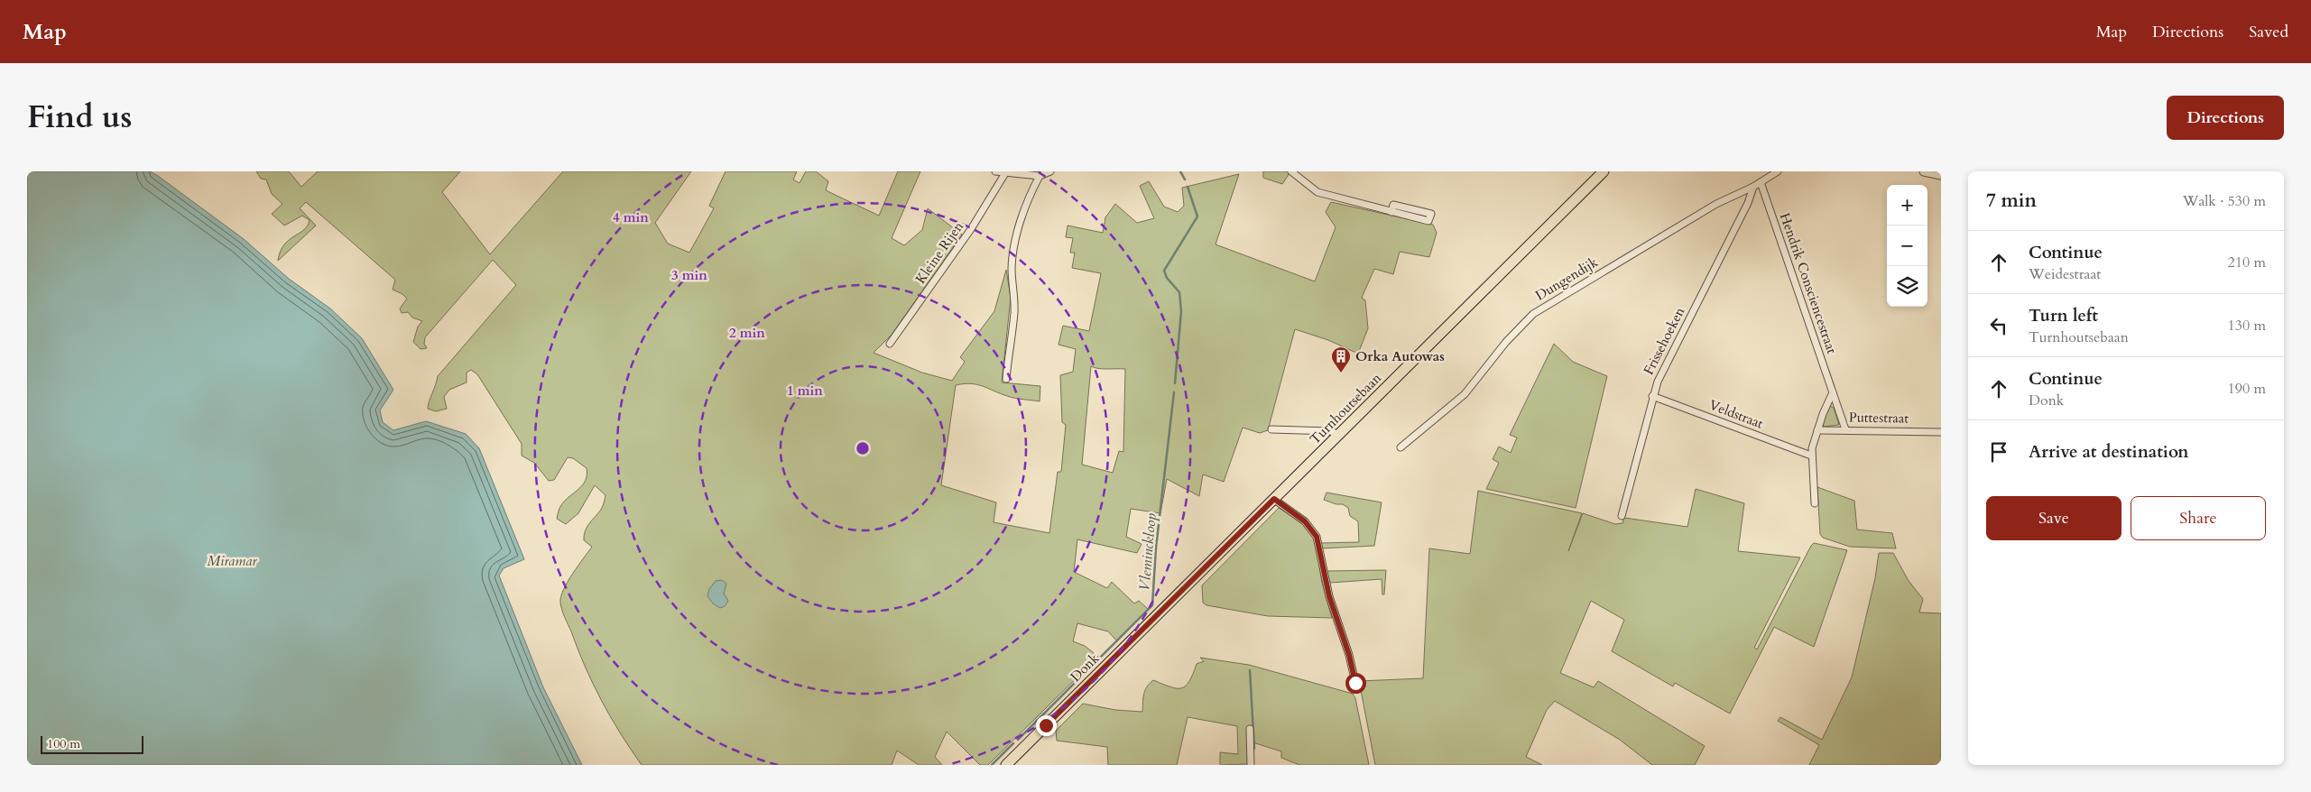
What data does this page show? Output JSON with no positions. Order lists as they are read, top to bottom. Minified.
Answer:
{"streets":{"main road":["Turnhoutsebaan","Donk"],"street":["Kleine Rijen","Dungendijk","Hendrik Consciencestraat","Frissehoeken","Veldstraat","Puttestraat"]},"crossings":[["Dungendijk","Hendrik Consciencestraat"],["Dungendijk","Frissehoeken"],["Hendrik Consciencestraat","Puttestraat"],["Frissehoeken","Veldstraat"],["Turnhoutsebaan","Donk"]],"water":["Vleminckloop","Miramar"],"places":{"building":["Orka Autowas"]},"scale_bar":"100 m","page":{"header":"Map","nav":["Map","Directions","Saved"],"title":"Find us","buttons":["Directions",["Save","Share"]],"heading":["7 min","Walk · 530 m"],"map_buttons":["+","−"],"list":[["Continue","Weidestraat","210 m"],["Turn left","Turnhoutsebaan","130 m"],["Continue","Donk","190 m"],"Arrive at destination"],"scale":"100 m"},"rings":["4 min","3 min","2 min","1 min"]}
